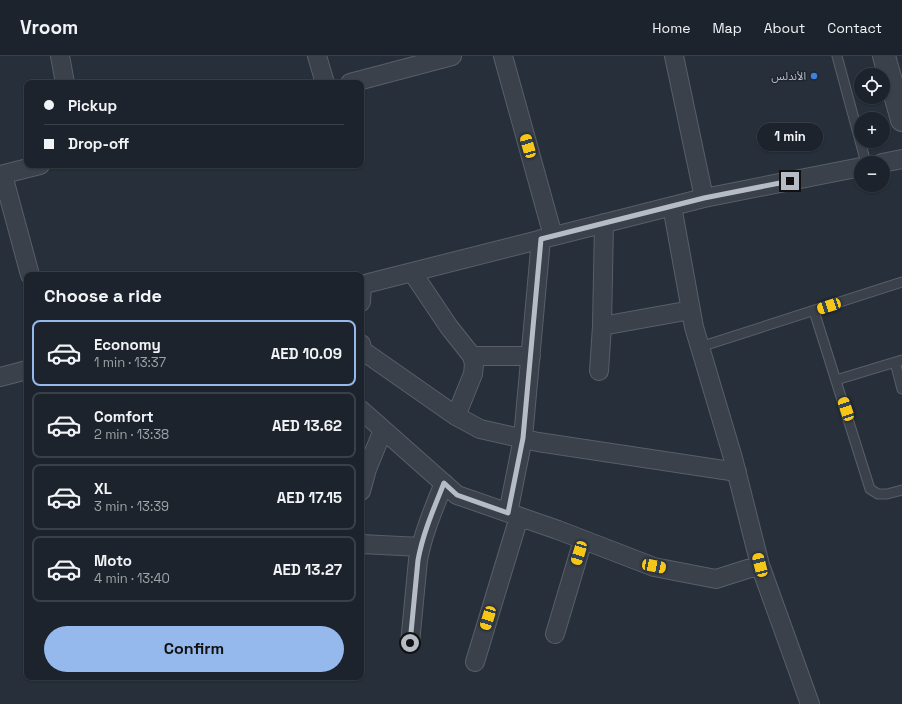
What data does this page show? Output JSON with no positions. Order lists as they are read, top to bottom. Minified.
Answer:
{"places":["الأندلس"],"page":{"header":"Vroom","nav":["Home","Map","About","Contact"],"map_buttons":["+","−"],"banner":["Pickup","Drop-off"],"bubble":"1 min","heading":"Choose a ride","list":[{"name":"Economy","note":"1 min · 13:37","value":"AED 10.09"},{"name":"Comfort","note":"2 min · 13:38","value":"AED 13.62"},{"name":"XL","note":"3 min · 13:39","value":"AED 17.15"},{"name":"Moto","note":"4 min · 13:40","value":"AED 13.27"}],"buttons":"Confirm"}}
